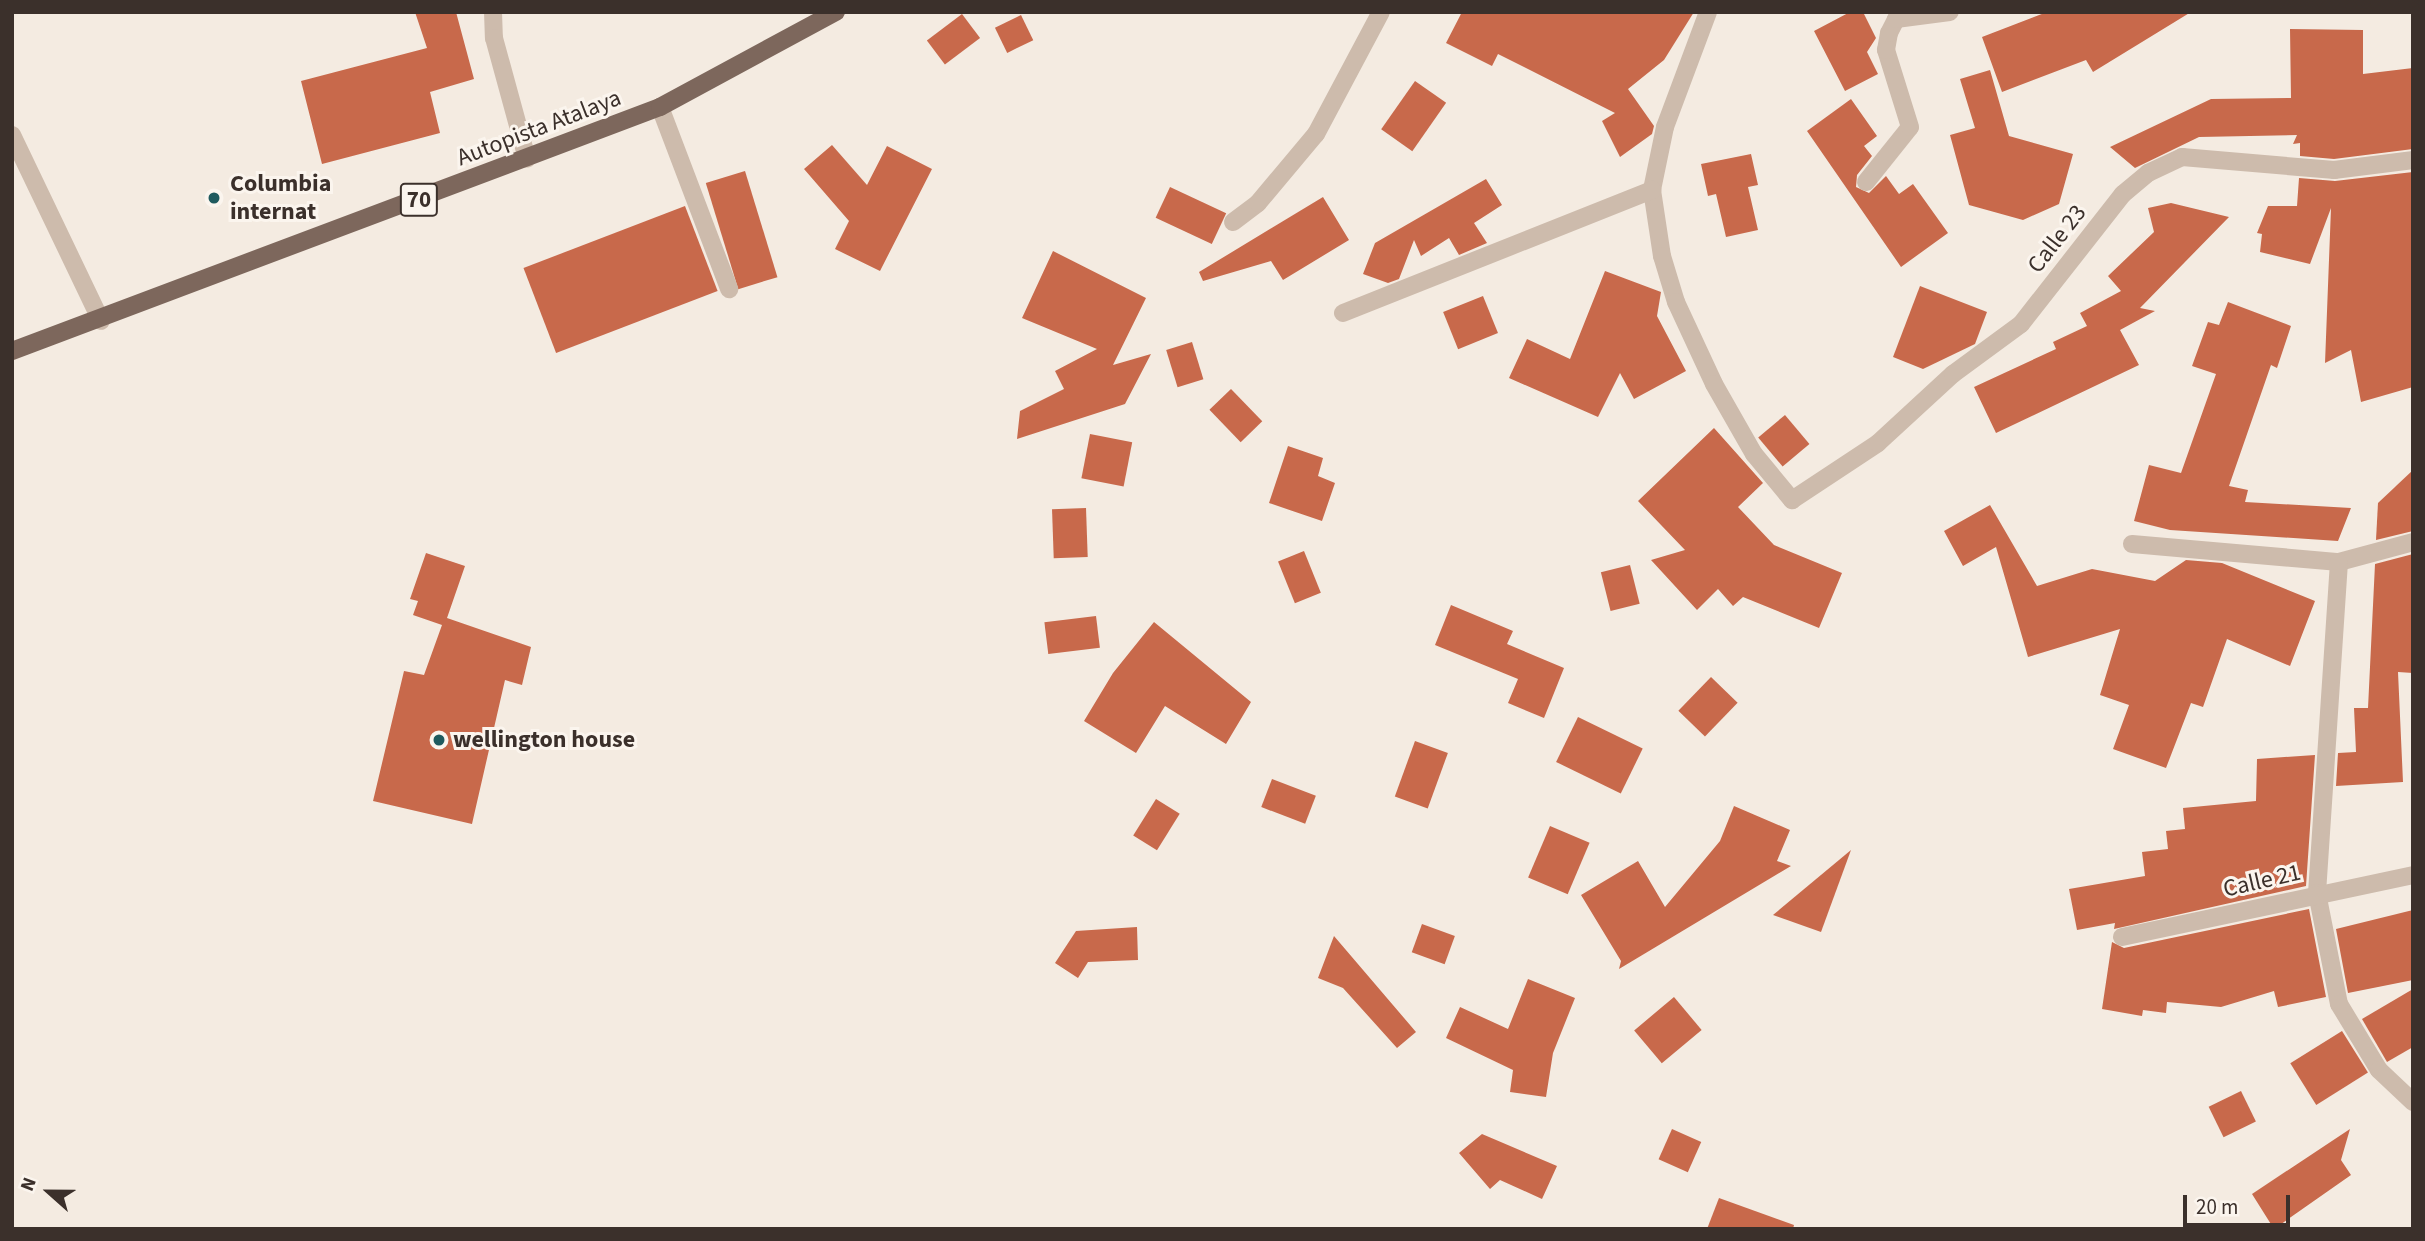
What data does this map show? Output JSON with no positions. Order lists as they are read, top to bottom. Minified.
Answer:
{"streets":{"main road":["Autopista Atalaya","70"],"street":["Calle 23","Calle 21"]},"places":["Columbia internat","wellington house"],"scale_bar":"20 m","north":"left"}
